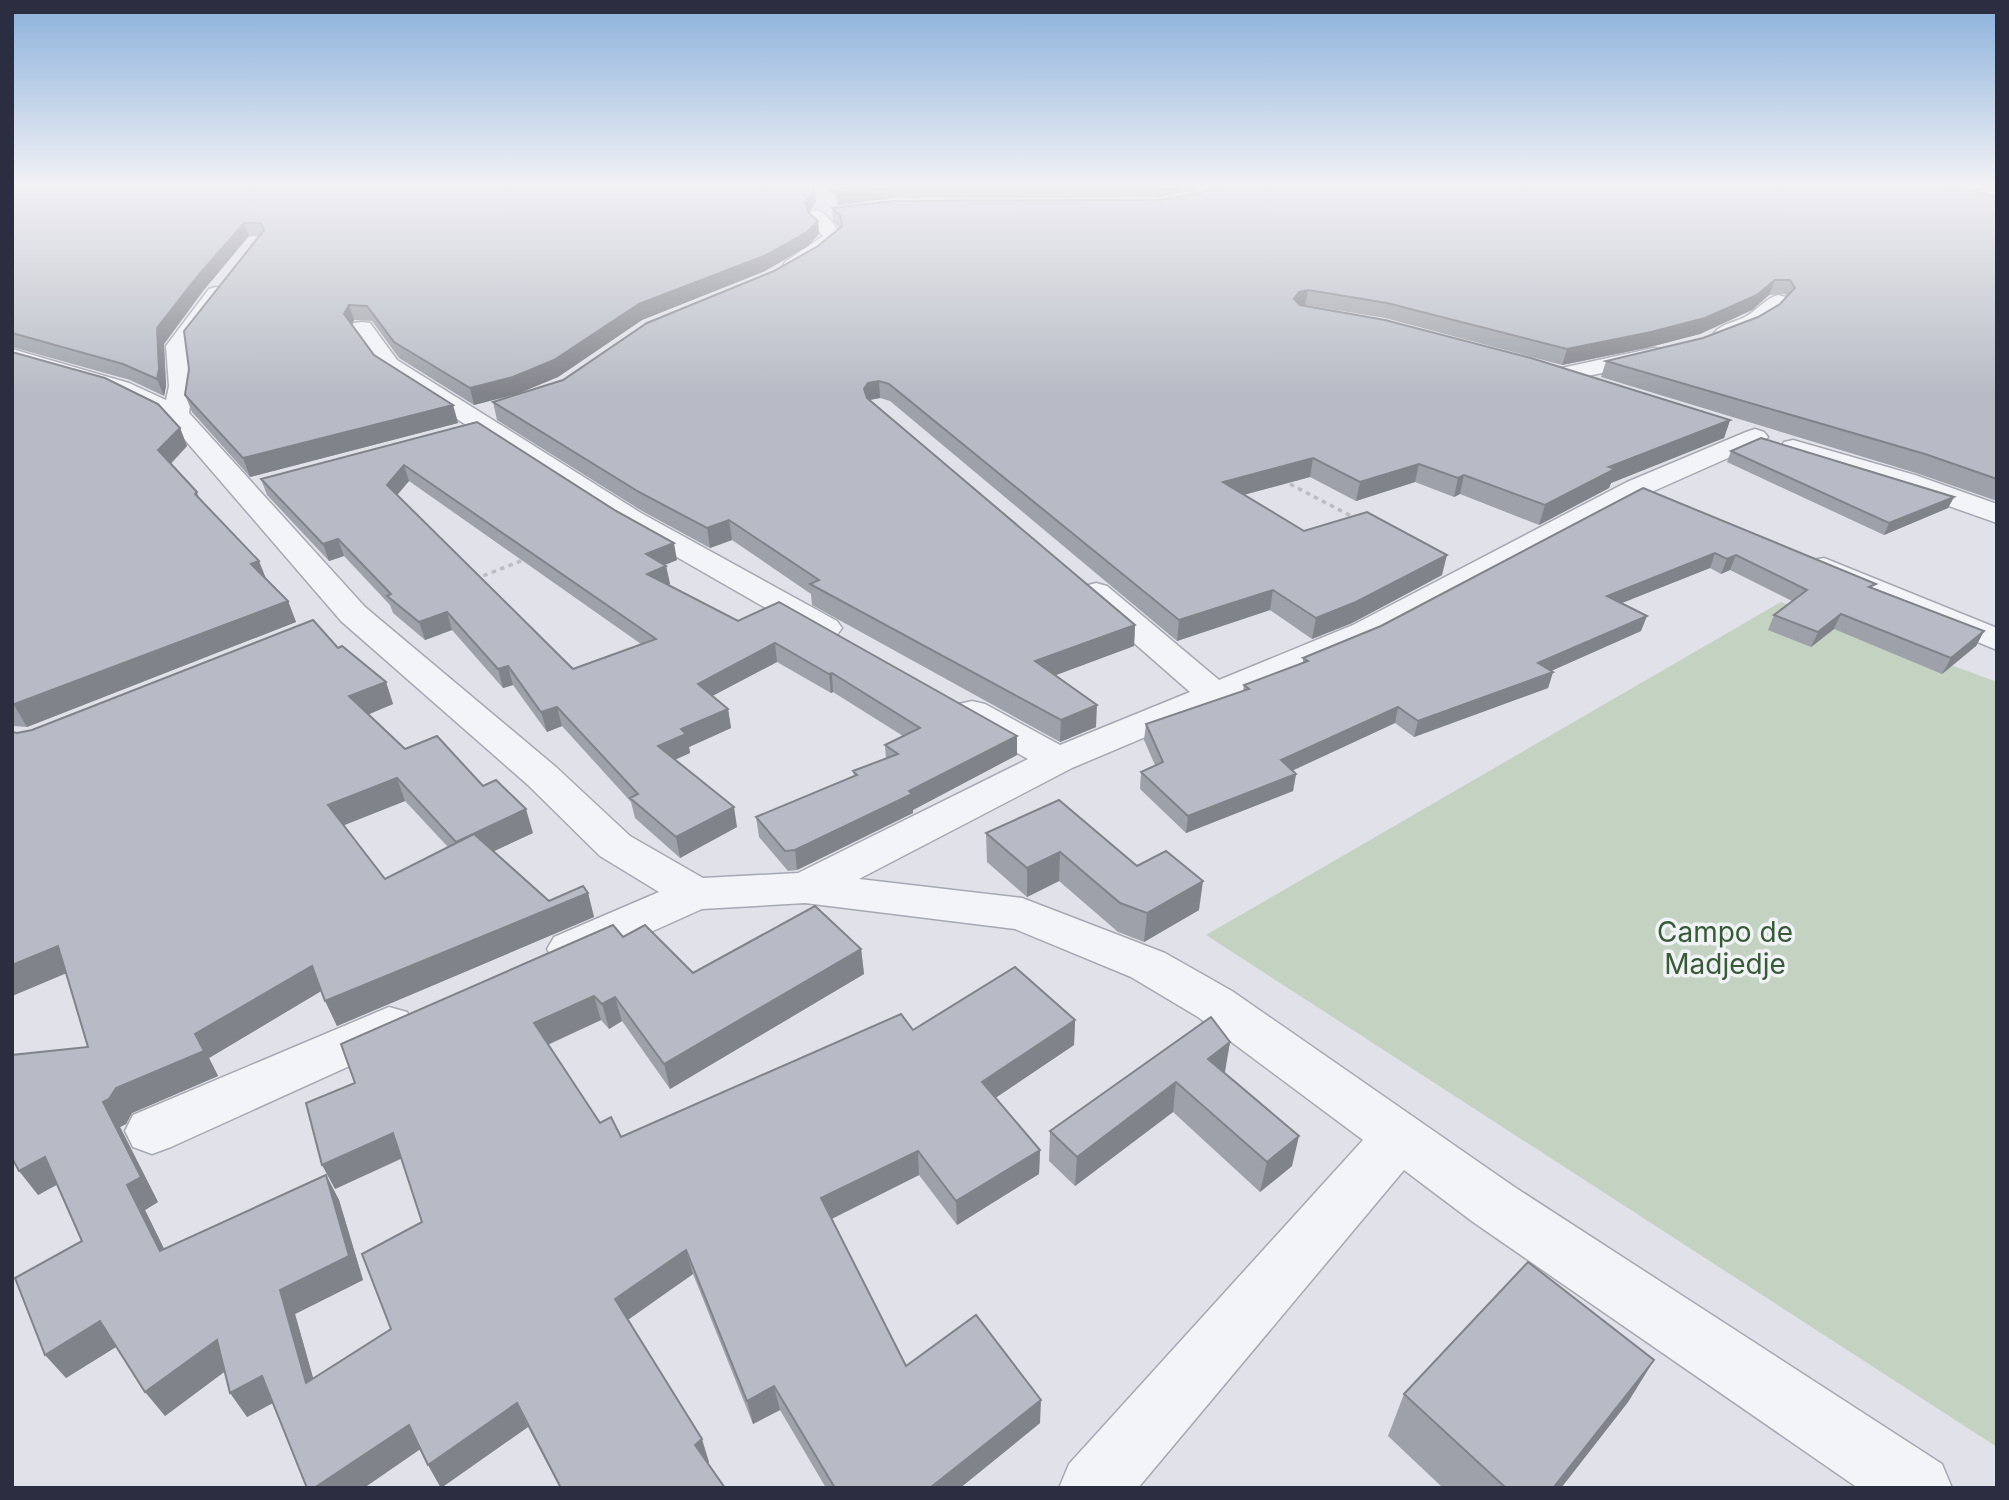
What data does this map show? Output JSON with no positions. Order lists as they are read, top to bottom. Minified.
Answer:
{"parks":["Campo de Madjedje"]}
